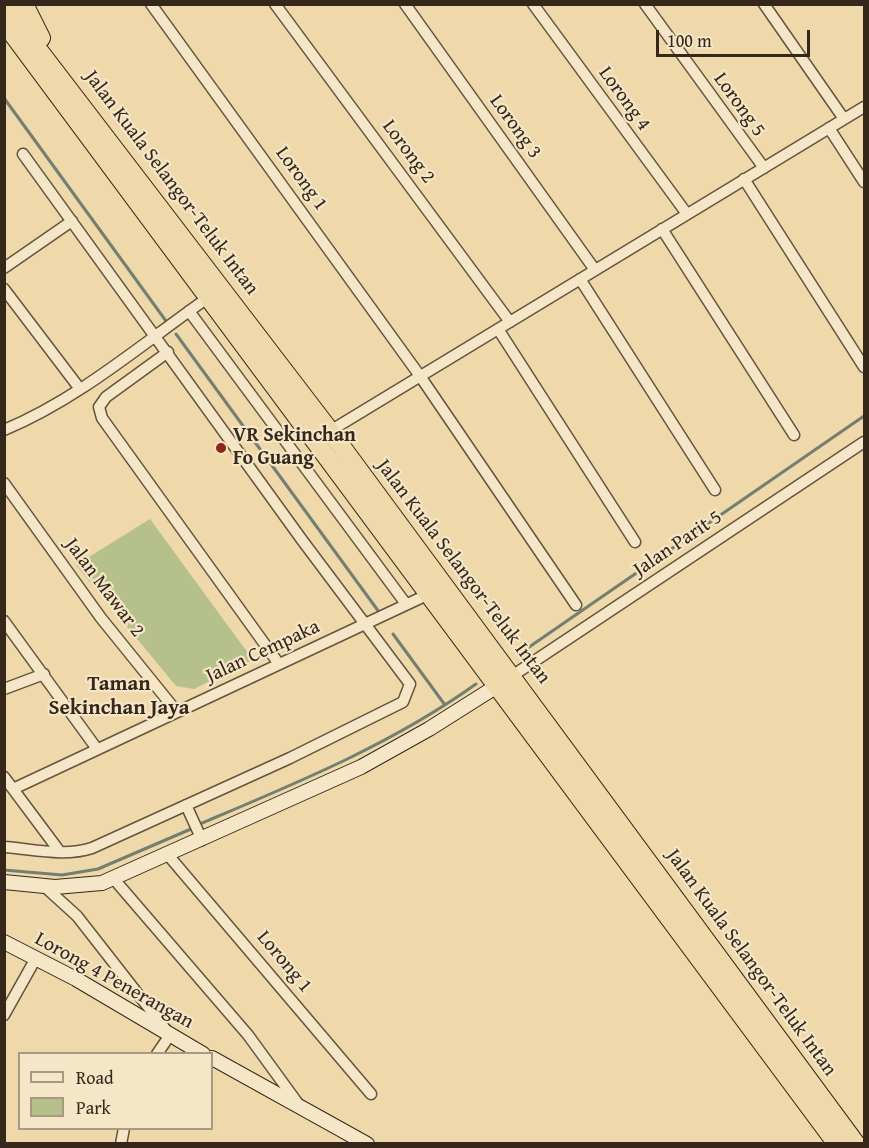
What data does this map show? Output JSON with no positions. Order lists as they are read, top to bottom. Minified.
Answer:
{"streets":{"highway":["Jalan Kuala Selangor-Teluk Intan"],"street":["Lorong 4","Lorong 5","Lorong 3","Lorong 2","Lorong 1","Jalan Parit 5","Jalan Mawar 2","Jalan Cempaka","Lorong 4 Penerangan"]},"crossings":[["Jalan Kuala Selangor-Teluk Intan","Jalan Parit 5"],["Jalan Kuala Selangor-Teluk Intan","Jalan Cempaka"],["Jalan Mawar 2","Jalan Cempaka"]],"districts":["Taman Sekinchan Jaya"],"places":["VR Sekinchan Fo Guang"],"legend":["Road","Park"],"scale_bar":"100 m"}
